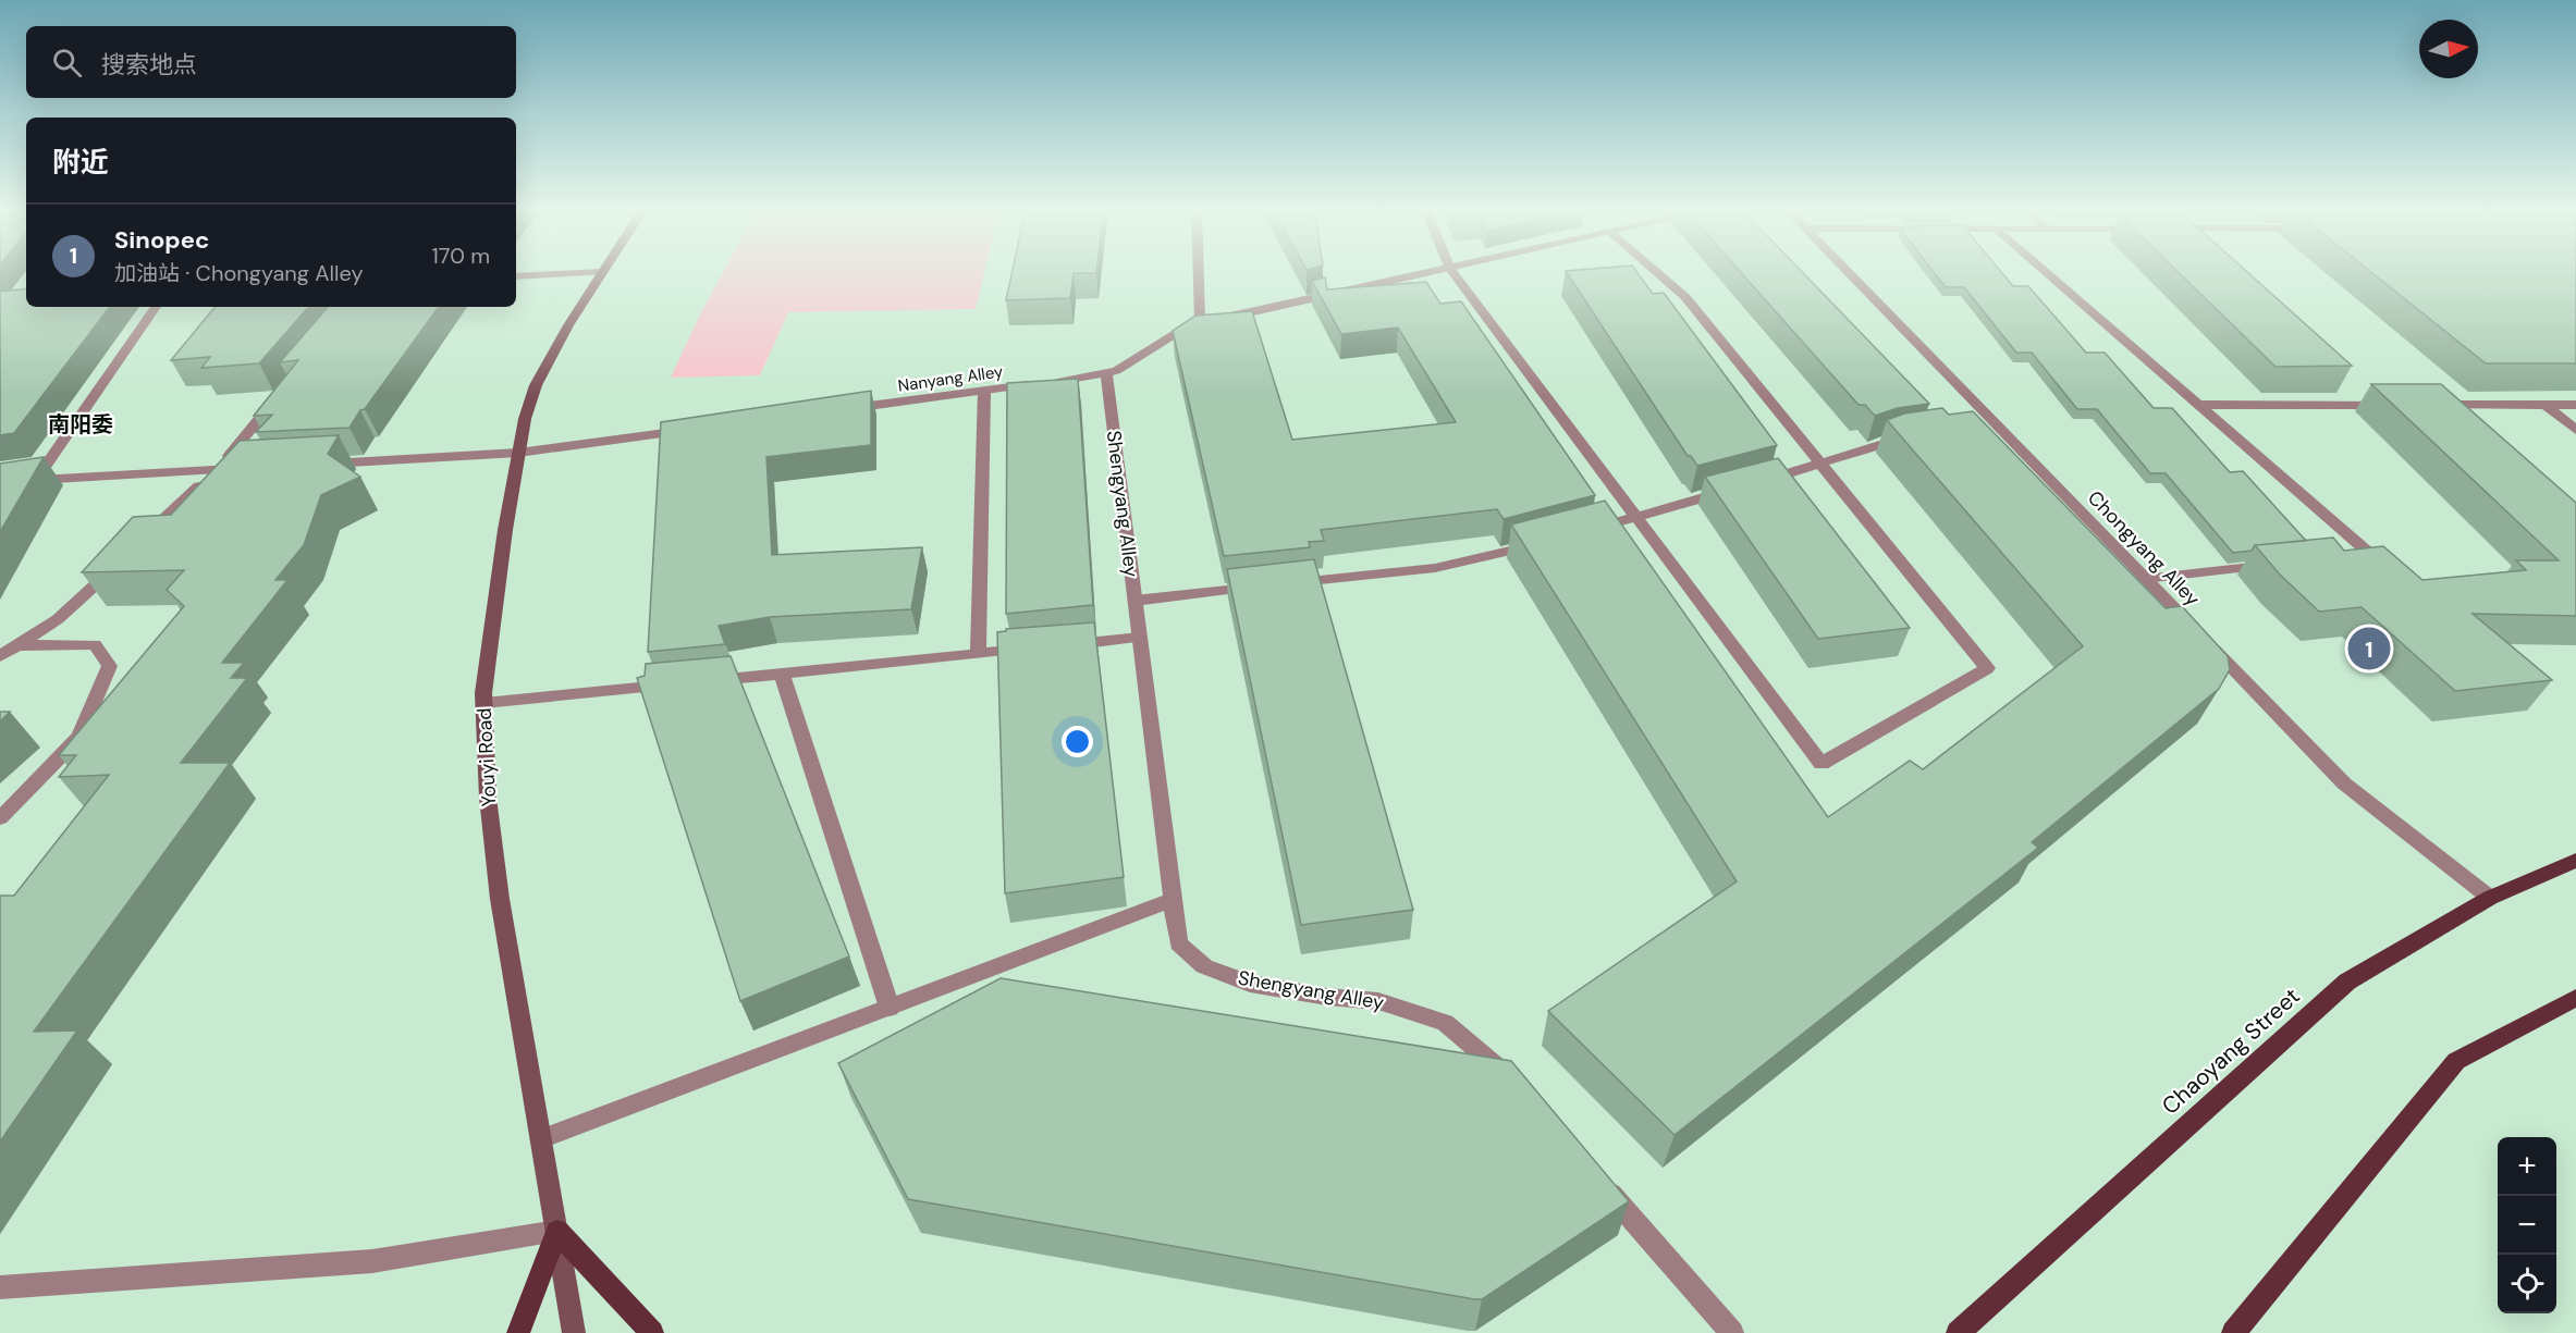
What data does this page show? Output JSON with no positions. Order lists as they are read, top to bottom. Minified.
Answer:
{"streets":{"main road":["Youyi Road","Chaoyang Street"],"street":["Nanyang Alley","Shengyang Alley","Chongyang Alley"]},"crossings":[["Nanyang Alley","Shengyang Alley"],["Chongyang Alley","Chaoyang Street"]],"districts":["南阳委"],"north":"right","page":{"search":"搜索地点","heading":"附近","list":[{"mark":"1","name":"Sinopec","note":"加油站 · Chongyang Alley","value":"170 m"}],"pins":"1","map_buttons":["+","−"]}}
